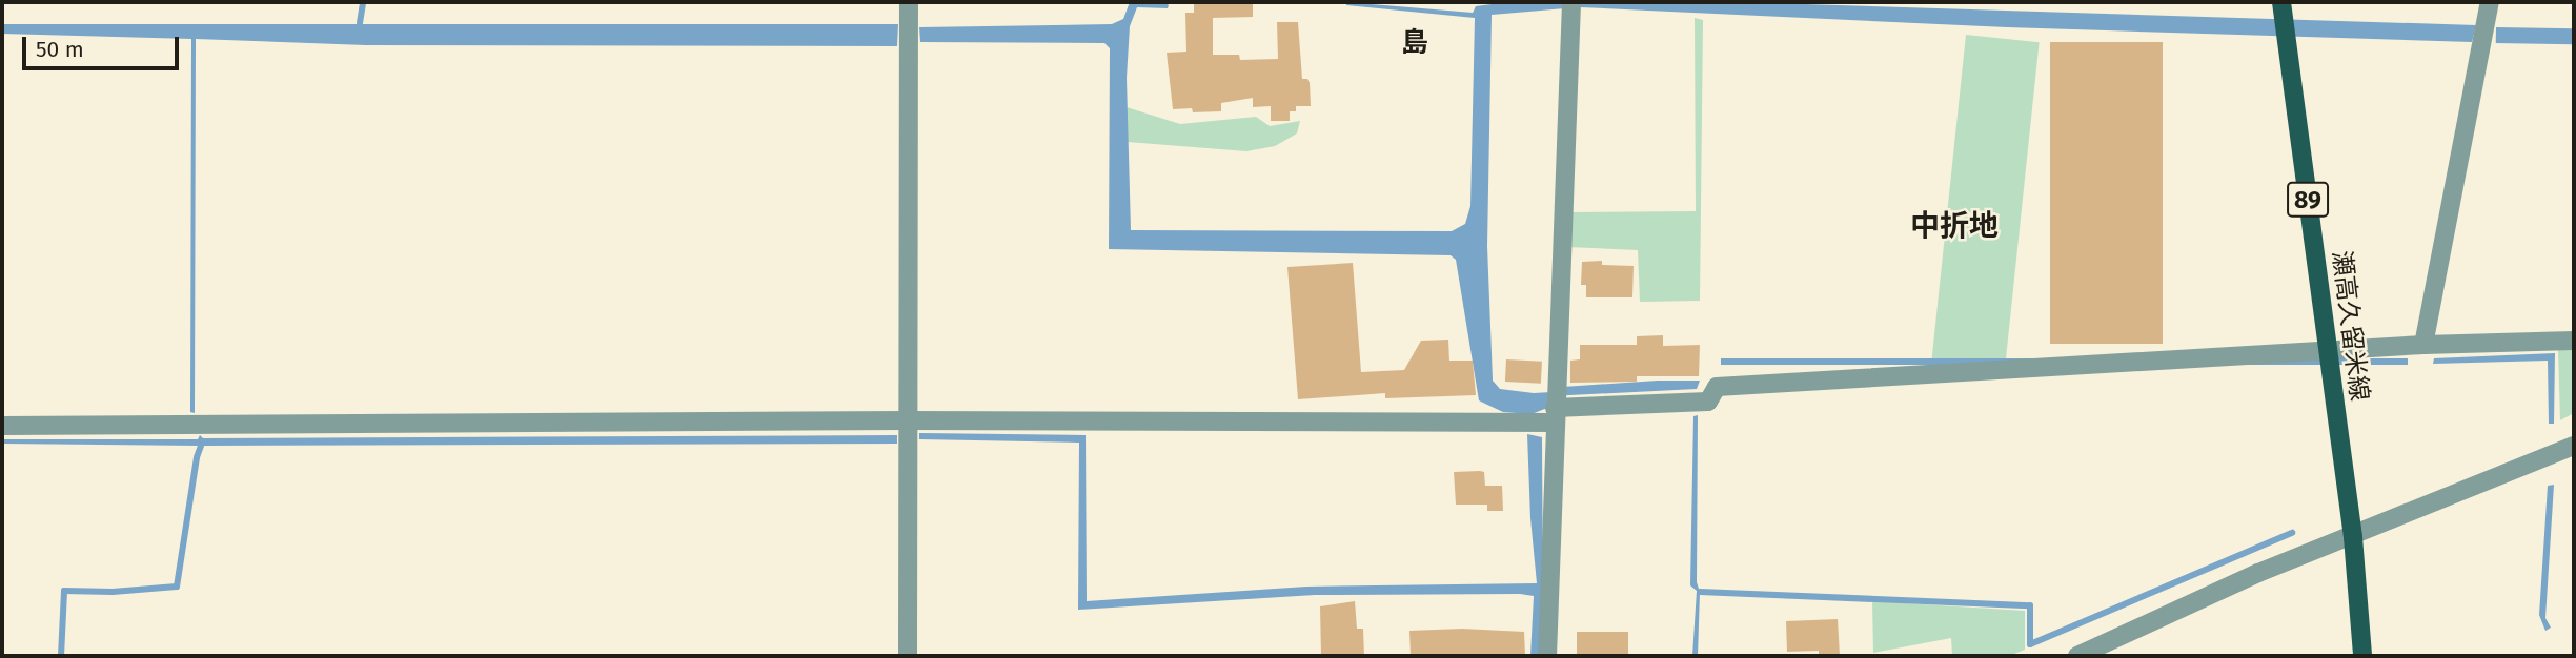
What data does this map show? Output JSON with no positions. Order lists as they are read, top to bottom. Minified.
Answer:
{"streets":{"main road":["89","瀬高久留米線"]},"districts":["島","中折地"],"scale_bar":"50 m"}
